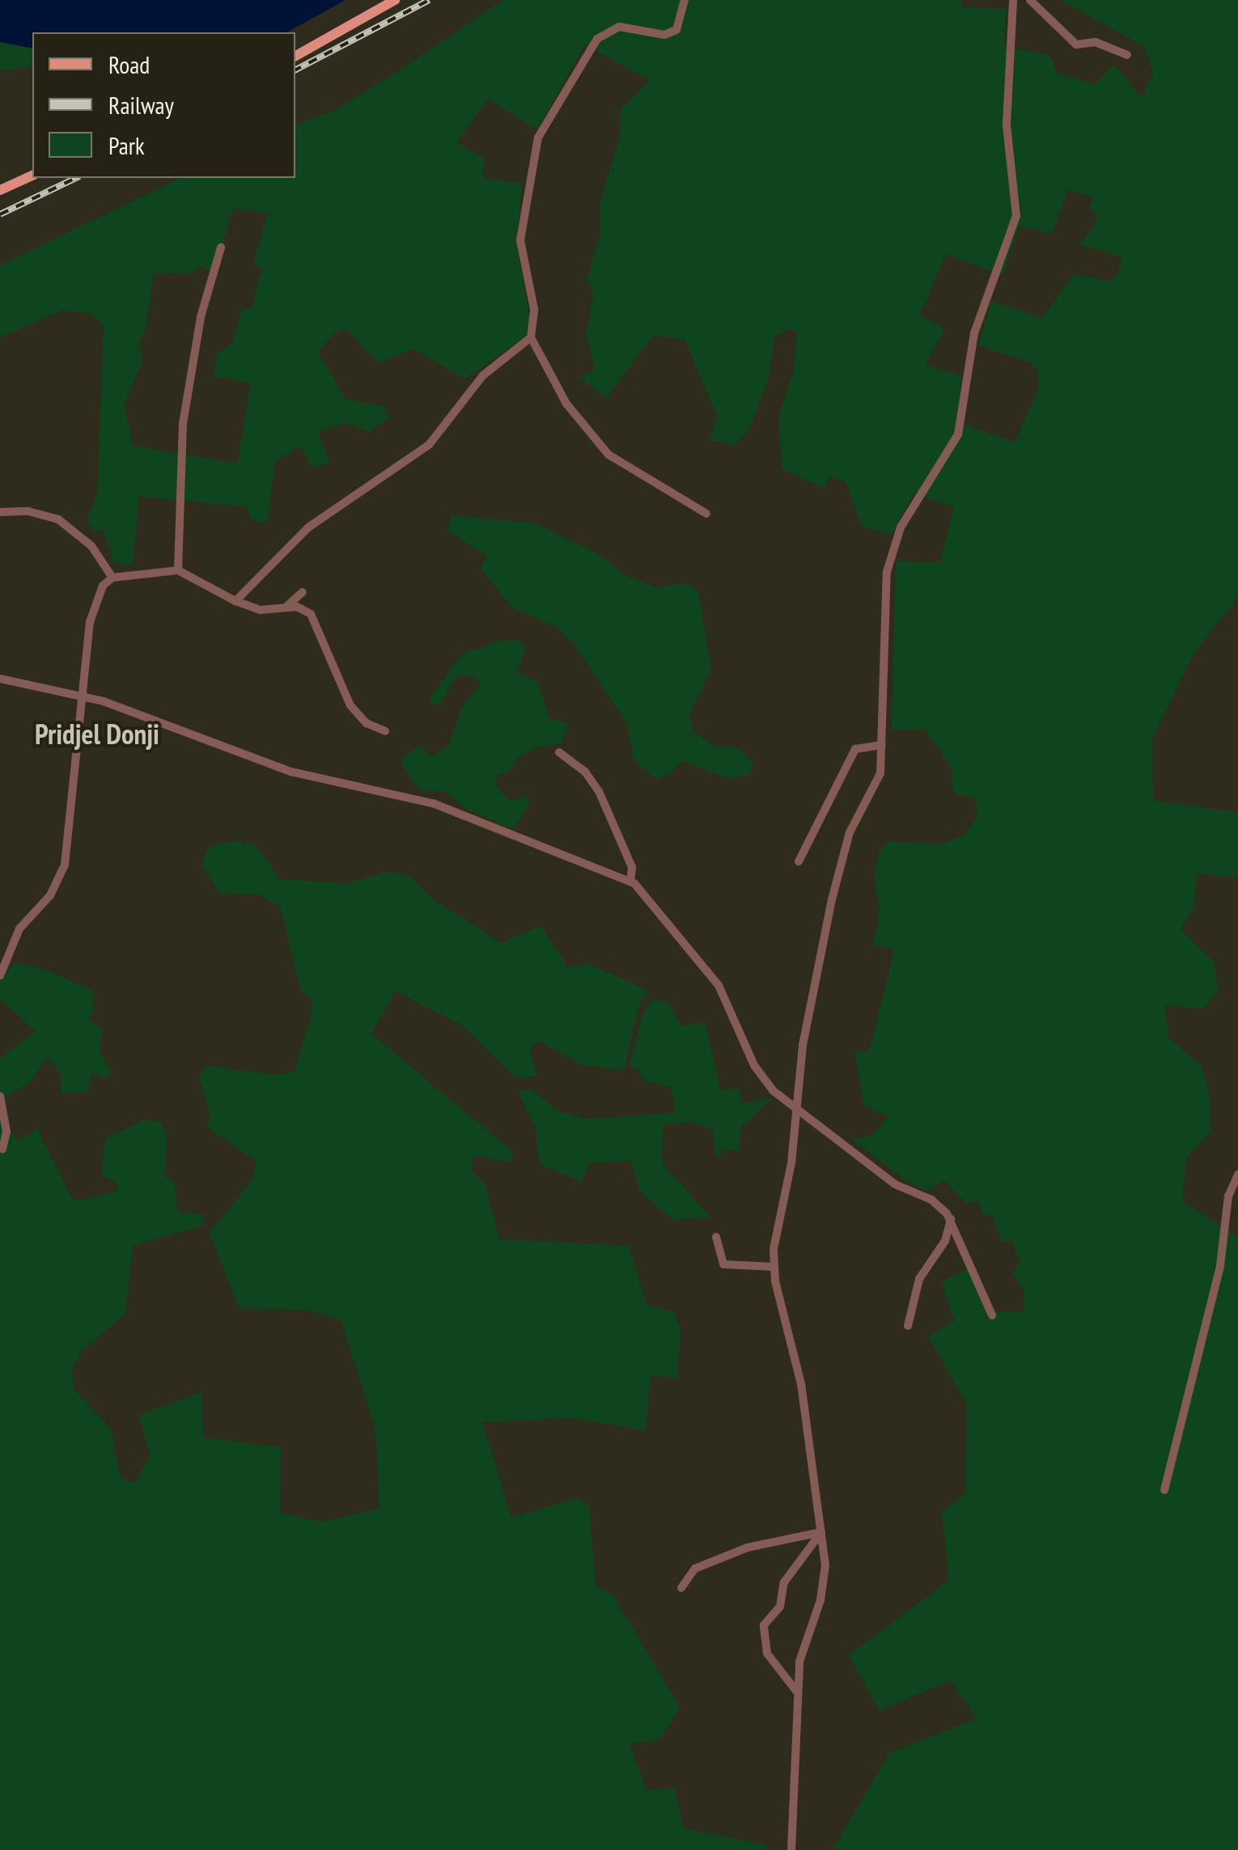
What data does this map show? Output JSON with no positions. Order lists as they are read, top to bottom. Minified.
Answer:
{"districts":["Pridjel Donji"],"legend":["Road","Railway","Park"]}
